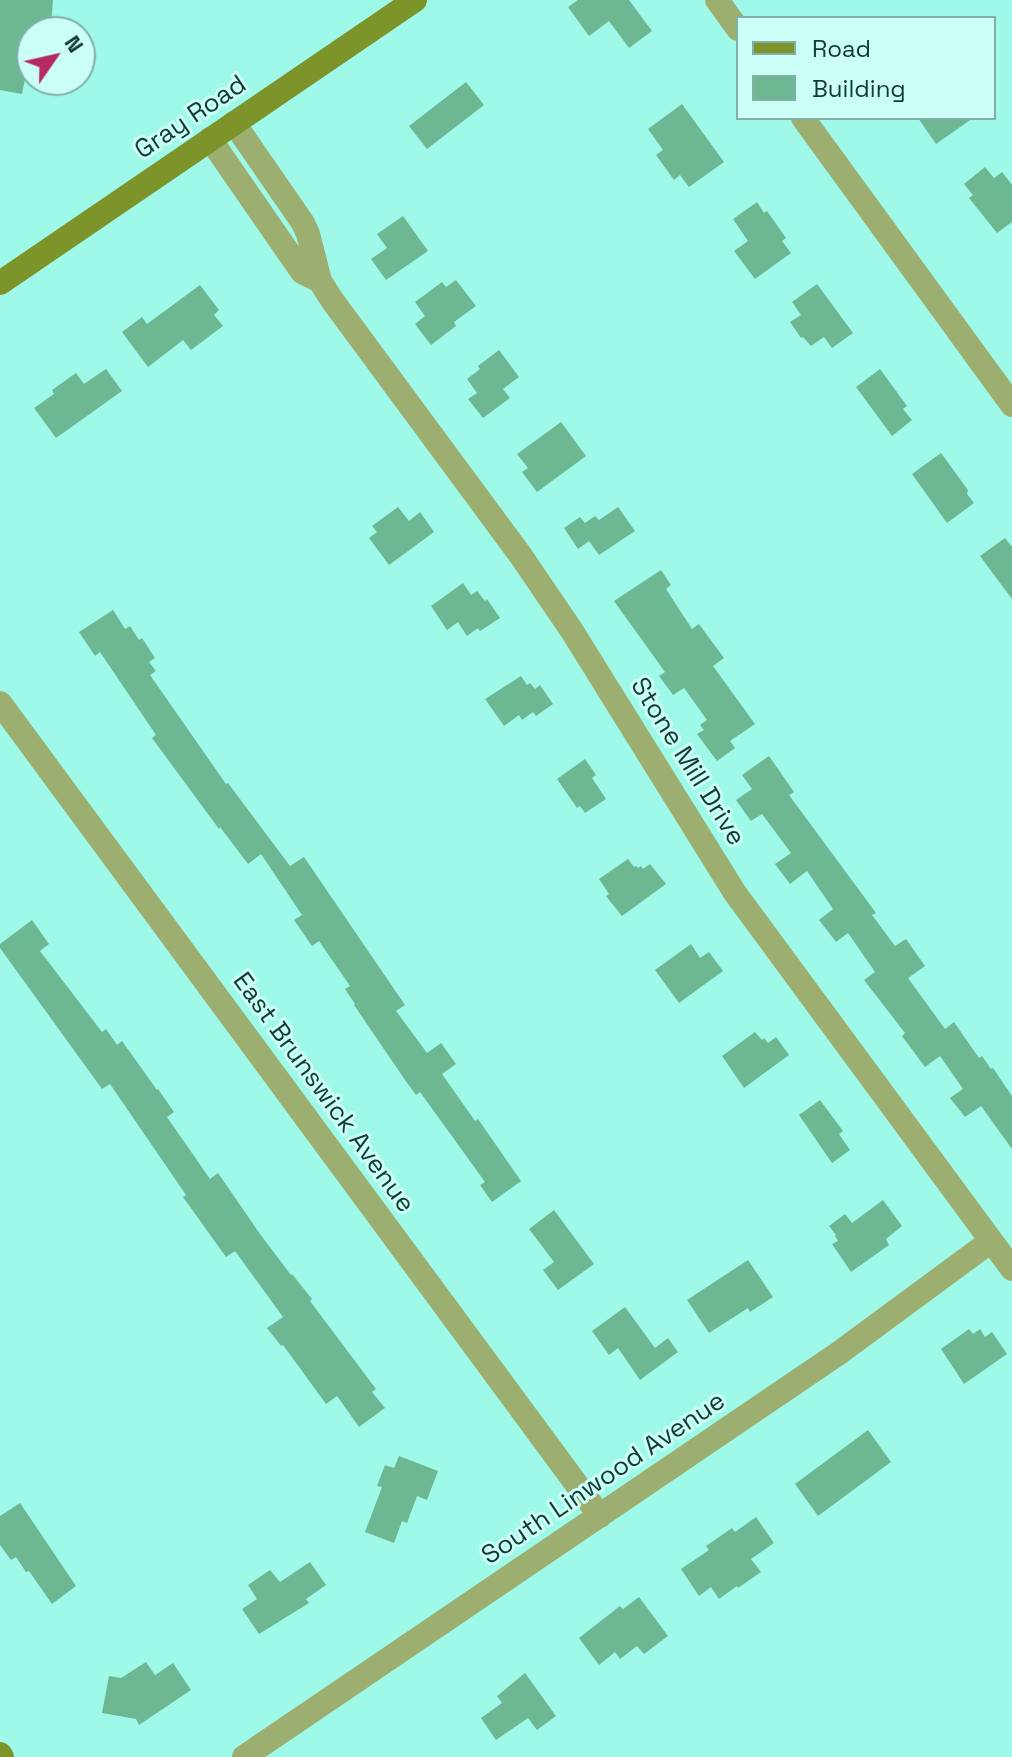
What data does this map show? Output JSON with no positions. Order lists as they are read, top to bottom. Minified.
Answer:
{"streets":{"street":["Gray Road","Stone Mill Drive","East Brunswick Avenue","South Linwood Avenue"]},"crossings":[["Gray Road","Stone Mill Drive"],["Stone Mill Drive","South Linwood Avenue"],["East Brunswick Avenue","South Linwood Avenue"]],"legend":["Road","Building"],"north":"top right"}
